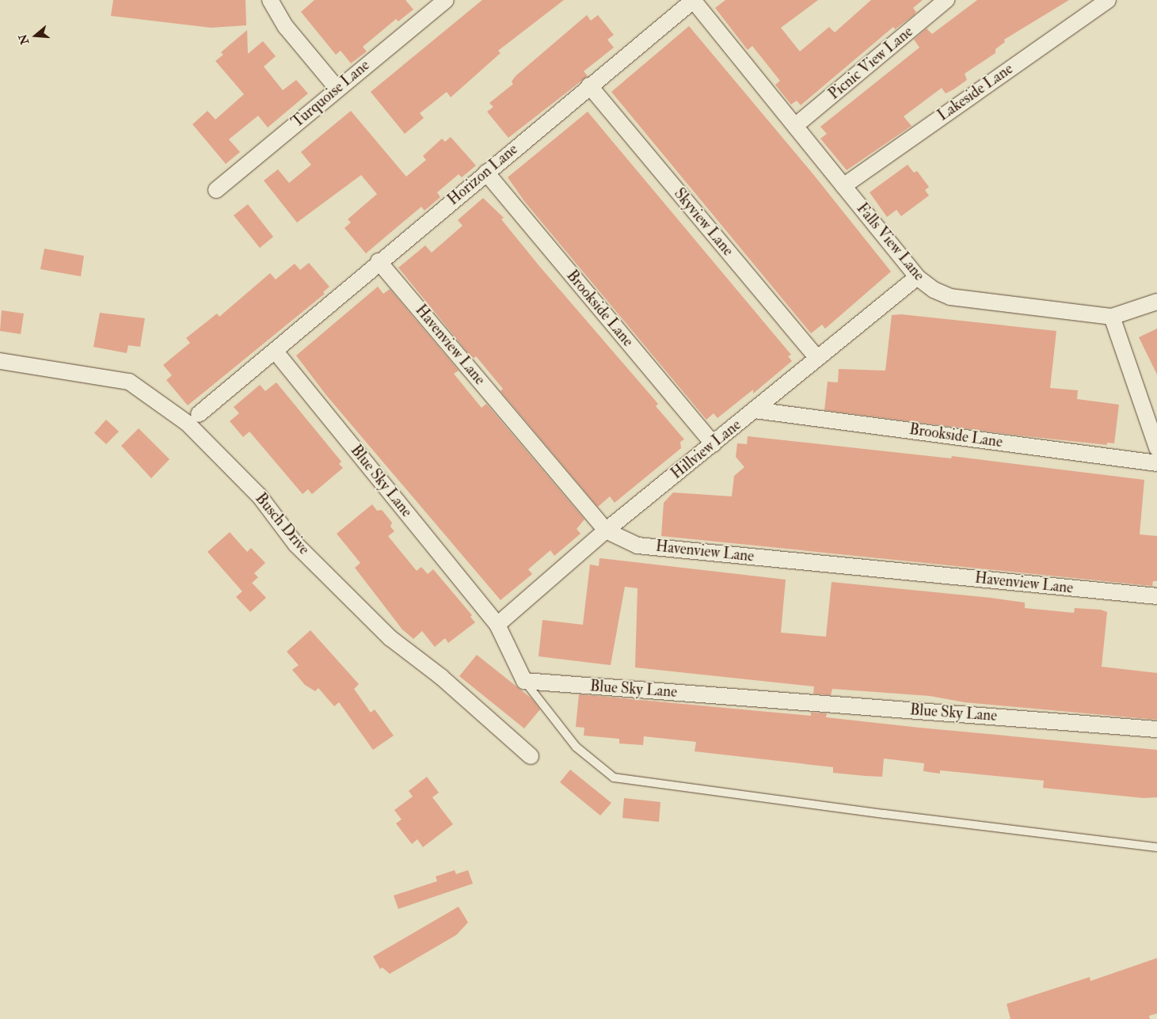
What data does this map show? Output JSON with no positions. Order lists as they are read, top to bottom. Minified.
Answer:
{"streets":{"street":["Picnic View Lane","Lakeside Lane","Turquoise Lane","Horizon Lane","Skyview Lane","Falls View Lane","Brookside Lane","Havenview Lane","Hillview Lane","Blue Sky Lane","Busch Drive"]},"crossings":[["Picnic View Lane","Falls View Lane"],["Lakeside Lane","Falls View Lane"],["Horizon Lane","Skyview Lane"],["Horizon Lane","Falls View Lane"],["Horizon Lane","Brookside Lane"],["Horizon Lane","Havenview Lane"],["Horizon Lane","Blue Sky Lane"],["Skyview Lane","Hillview Lane"],["Falls View Lane","Hillview Lane"],["Brookside Lane","Hillview Lane"],["Havenview Lane","Hillview Lane"],["Hillview Lane","Blue Sky Lane"]],"north":"left"}
